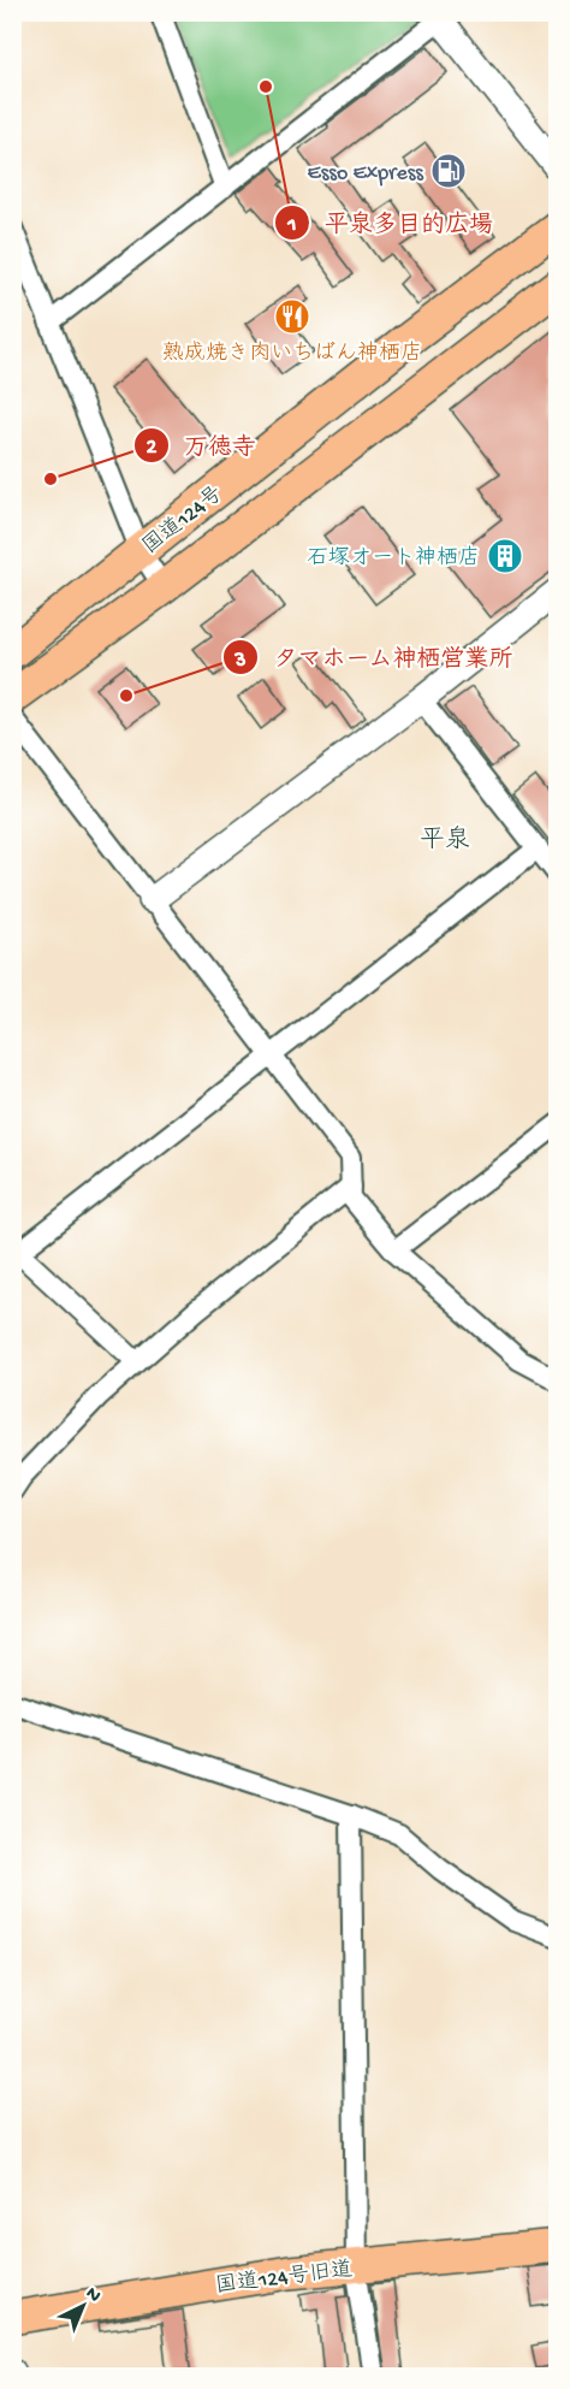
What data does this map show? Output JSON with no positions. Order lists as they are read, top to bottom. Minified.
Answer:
{"streets":{"highway":["国道124号","国道124号旧道"]},"districts":["平泉"],"places":{"other":["平泉多目的広場","万徳寺","タマホーム神栖営業所"],"fuel station":["Esso Express"],"restaurant":["熟成焼き肉いちばん神栖店"],"building":["石塚オート神栖店"]},"north":"top right"}
